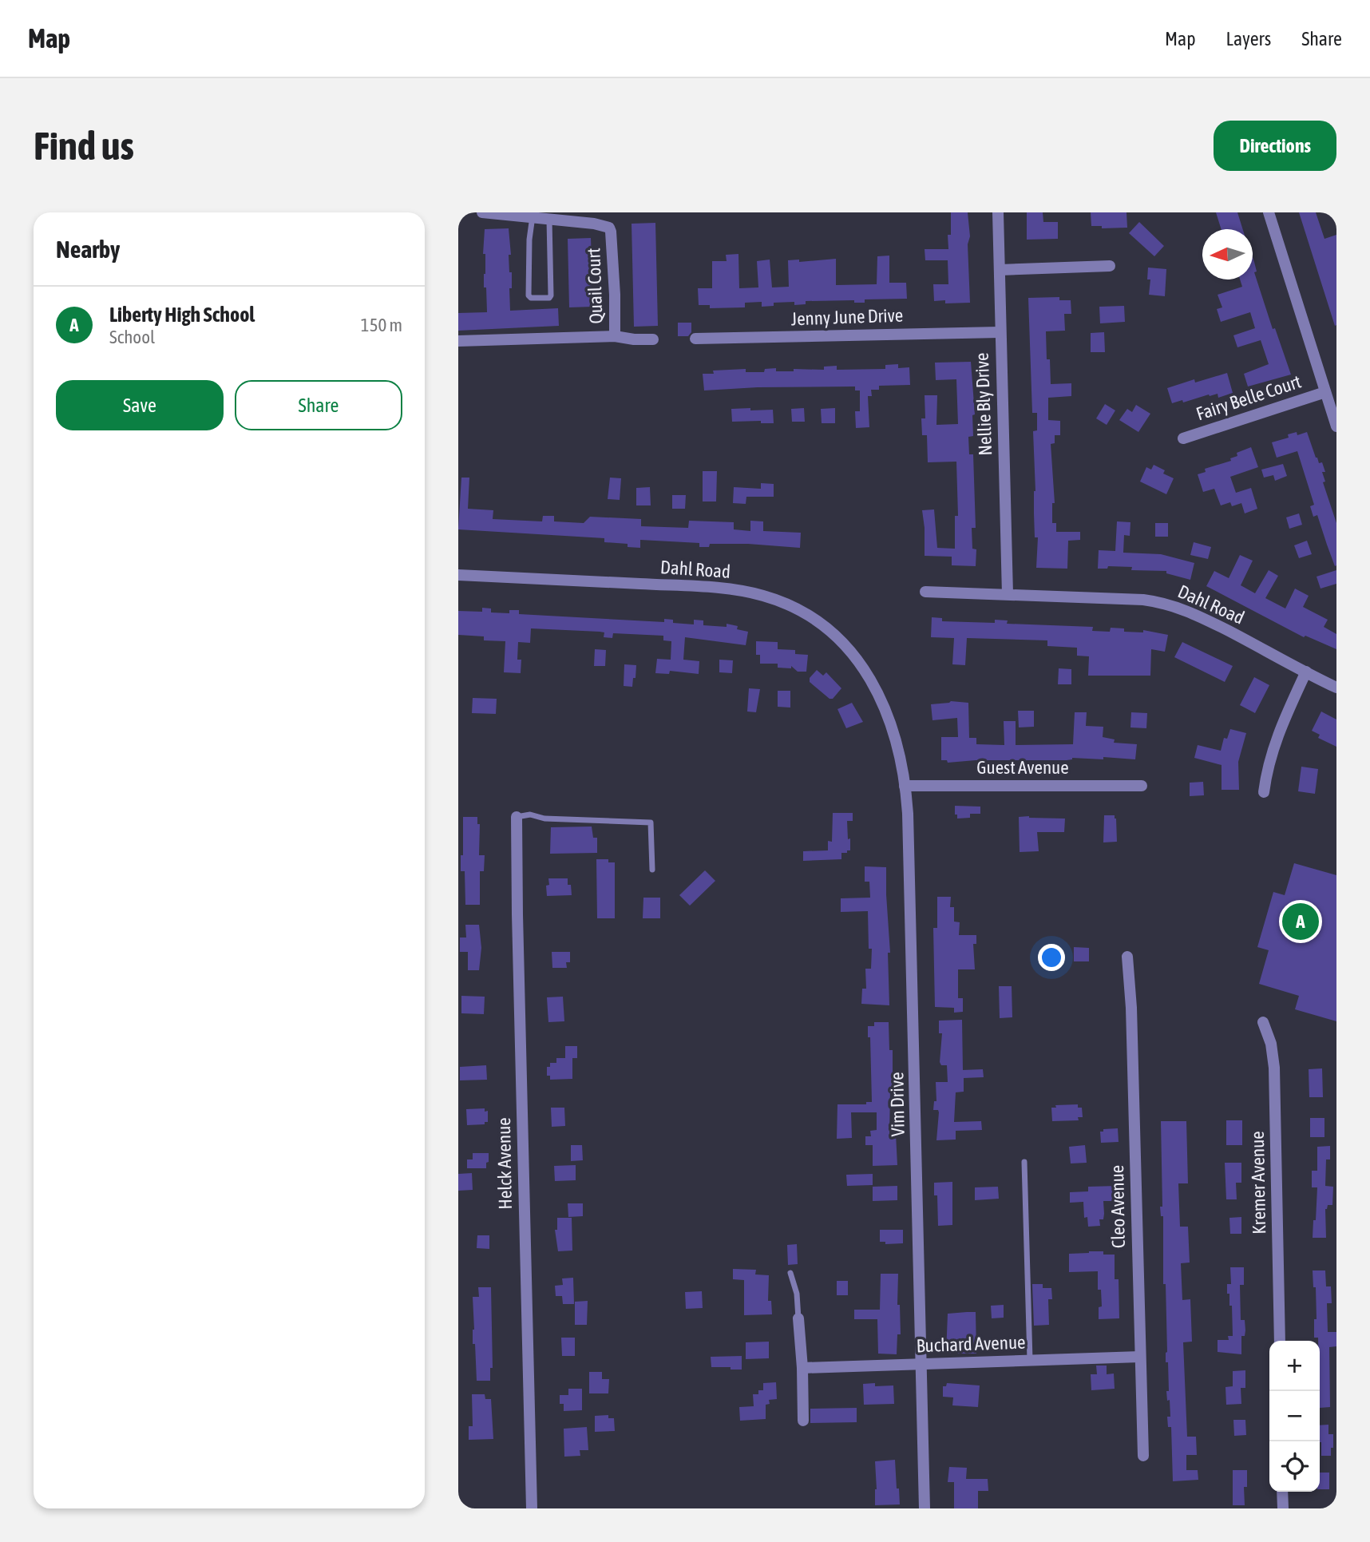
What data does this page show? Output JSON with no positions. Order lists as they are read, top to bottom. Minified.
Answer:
{"streets":{"street":["Quail Court","Jenny June Drive","Fairy Belle Court","Nellie Bly Drive","Dahl Road","Guest Avenue","Vim Drive","Helck Avenue","Kremer Avenue","Cleo Avenue","Buchard Avenue"]},"crossings":[["Jenny June Drive","Nellie Bly Drive"],["Nellie Bly Drive","Dahl Road"],["Dahl Road","Vim Drive"],["Guest Avenue","Vim Drive"],["Vim Drive","Buchard Avenue"],["Cleo Avenue","Buchard Avenue"]],"north":"left","page":{"header":"Map","nav":["Map","Layers","Share"],"buttons":["Directions",["Save","Share"]],"title":"Find us","heading":"Nearby","list":[{"mark":"A","name":"Liberty High School","note":"School","value":"150 m"}],"pins":"A","map_buttons":["+","−"]}}
